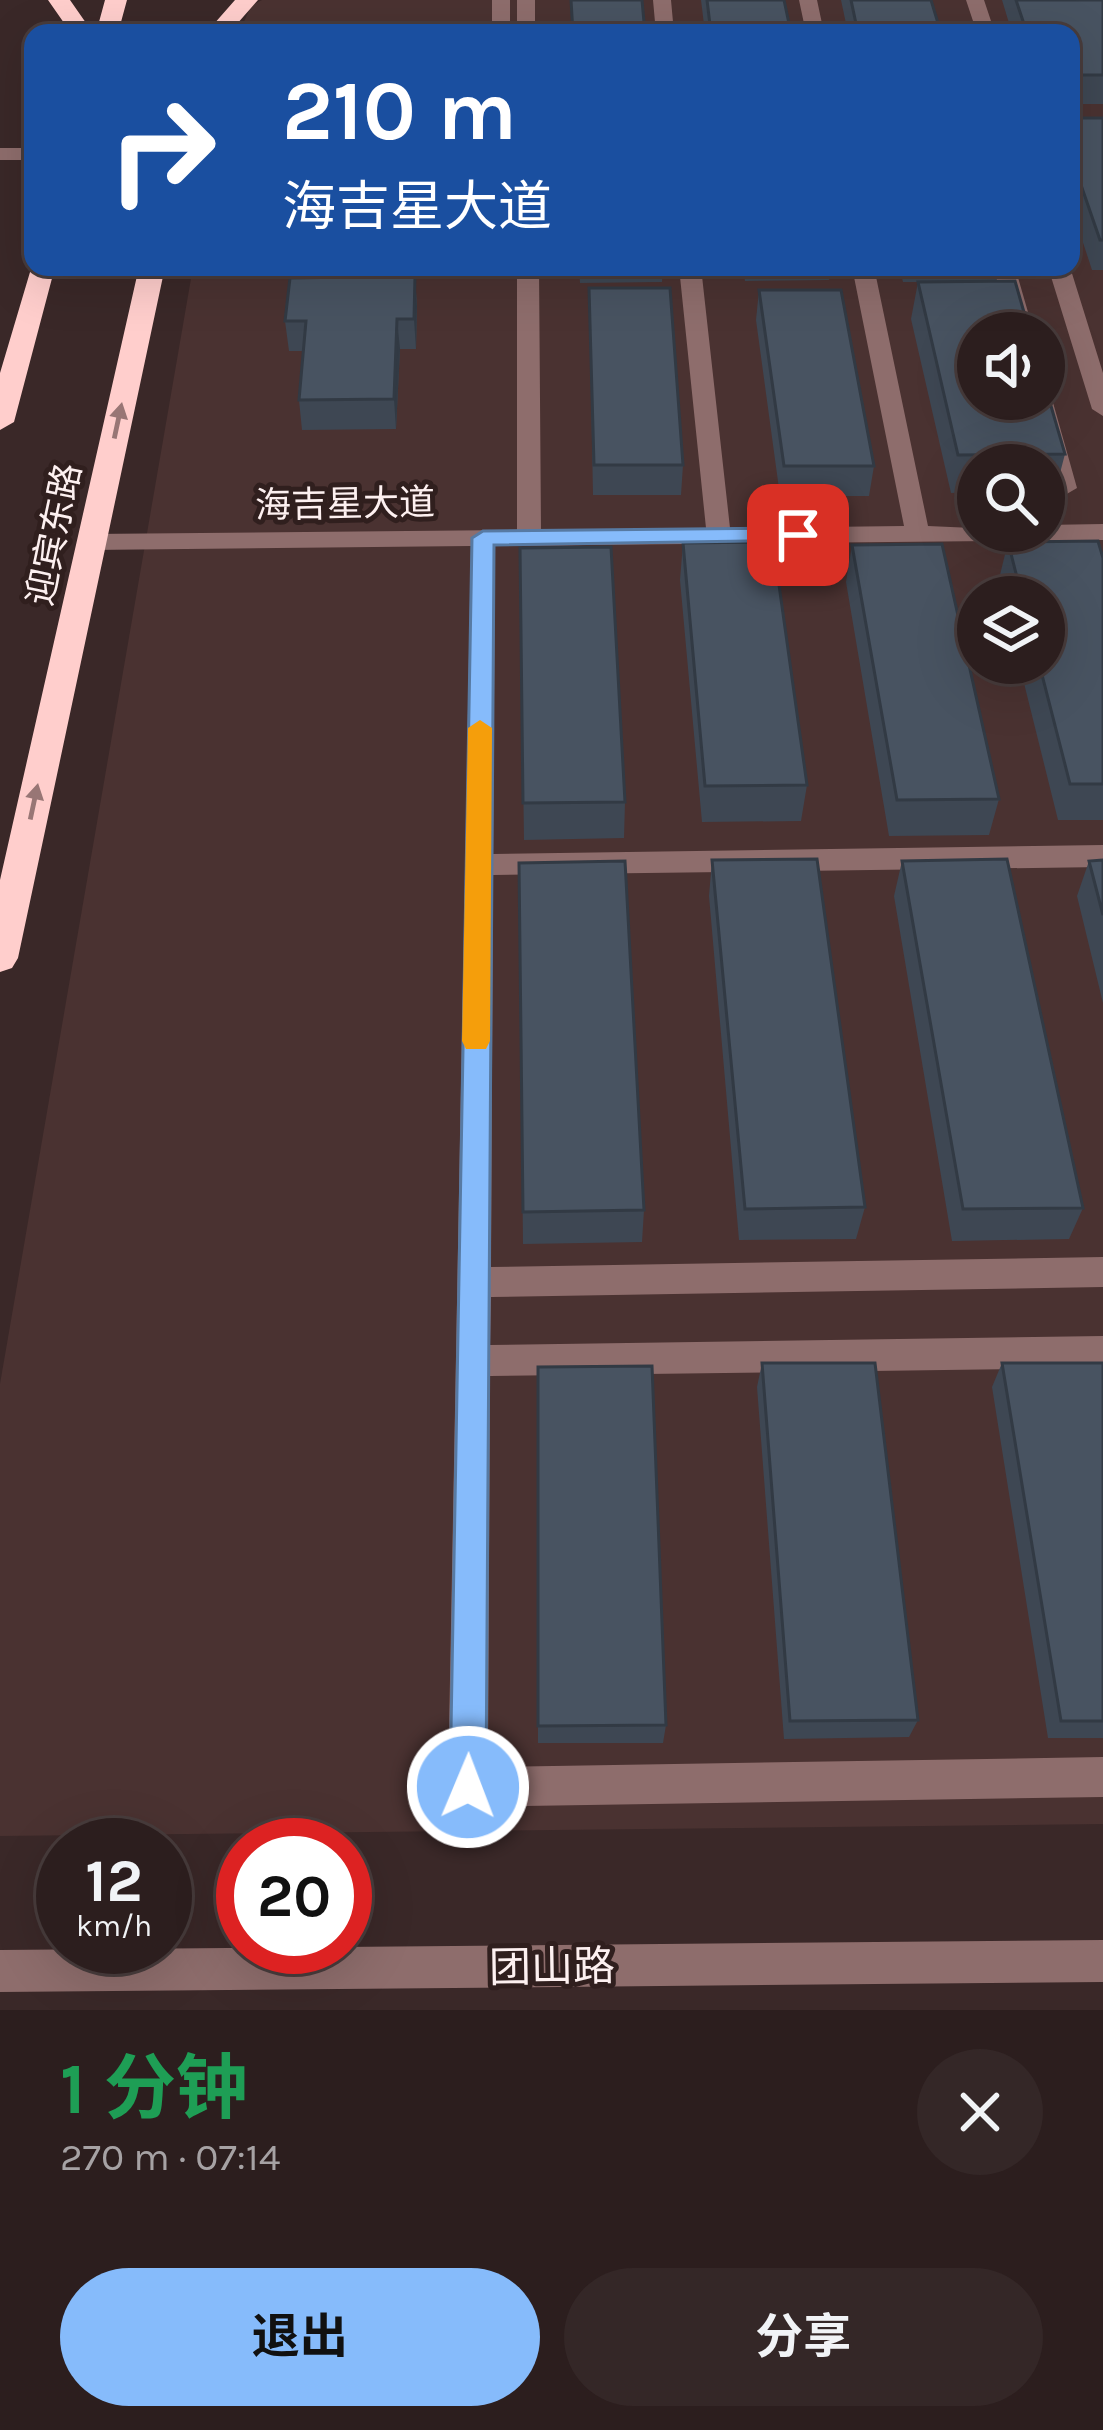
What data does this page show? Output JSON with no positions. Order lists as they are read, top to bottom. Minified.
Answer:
{"streets":{"highway":["迎宾东路"],"street":["海吉星大道","团山路"]},"crossings":[["海吉星大道","迎宾东路"]],"one_way":["迎宾东路"],"page":{"turn":["210 m","海吉星大道"],"speed":"12 km/h","limit":"20","heading":["1 分钟","270 m · 07:14"],"buttons":["退出","分享"]}}
